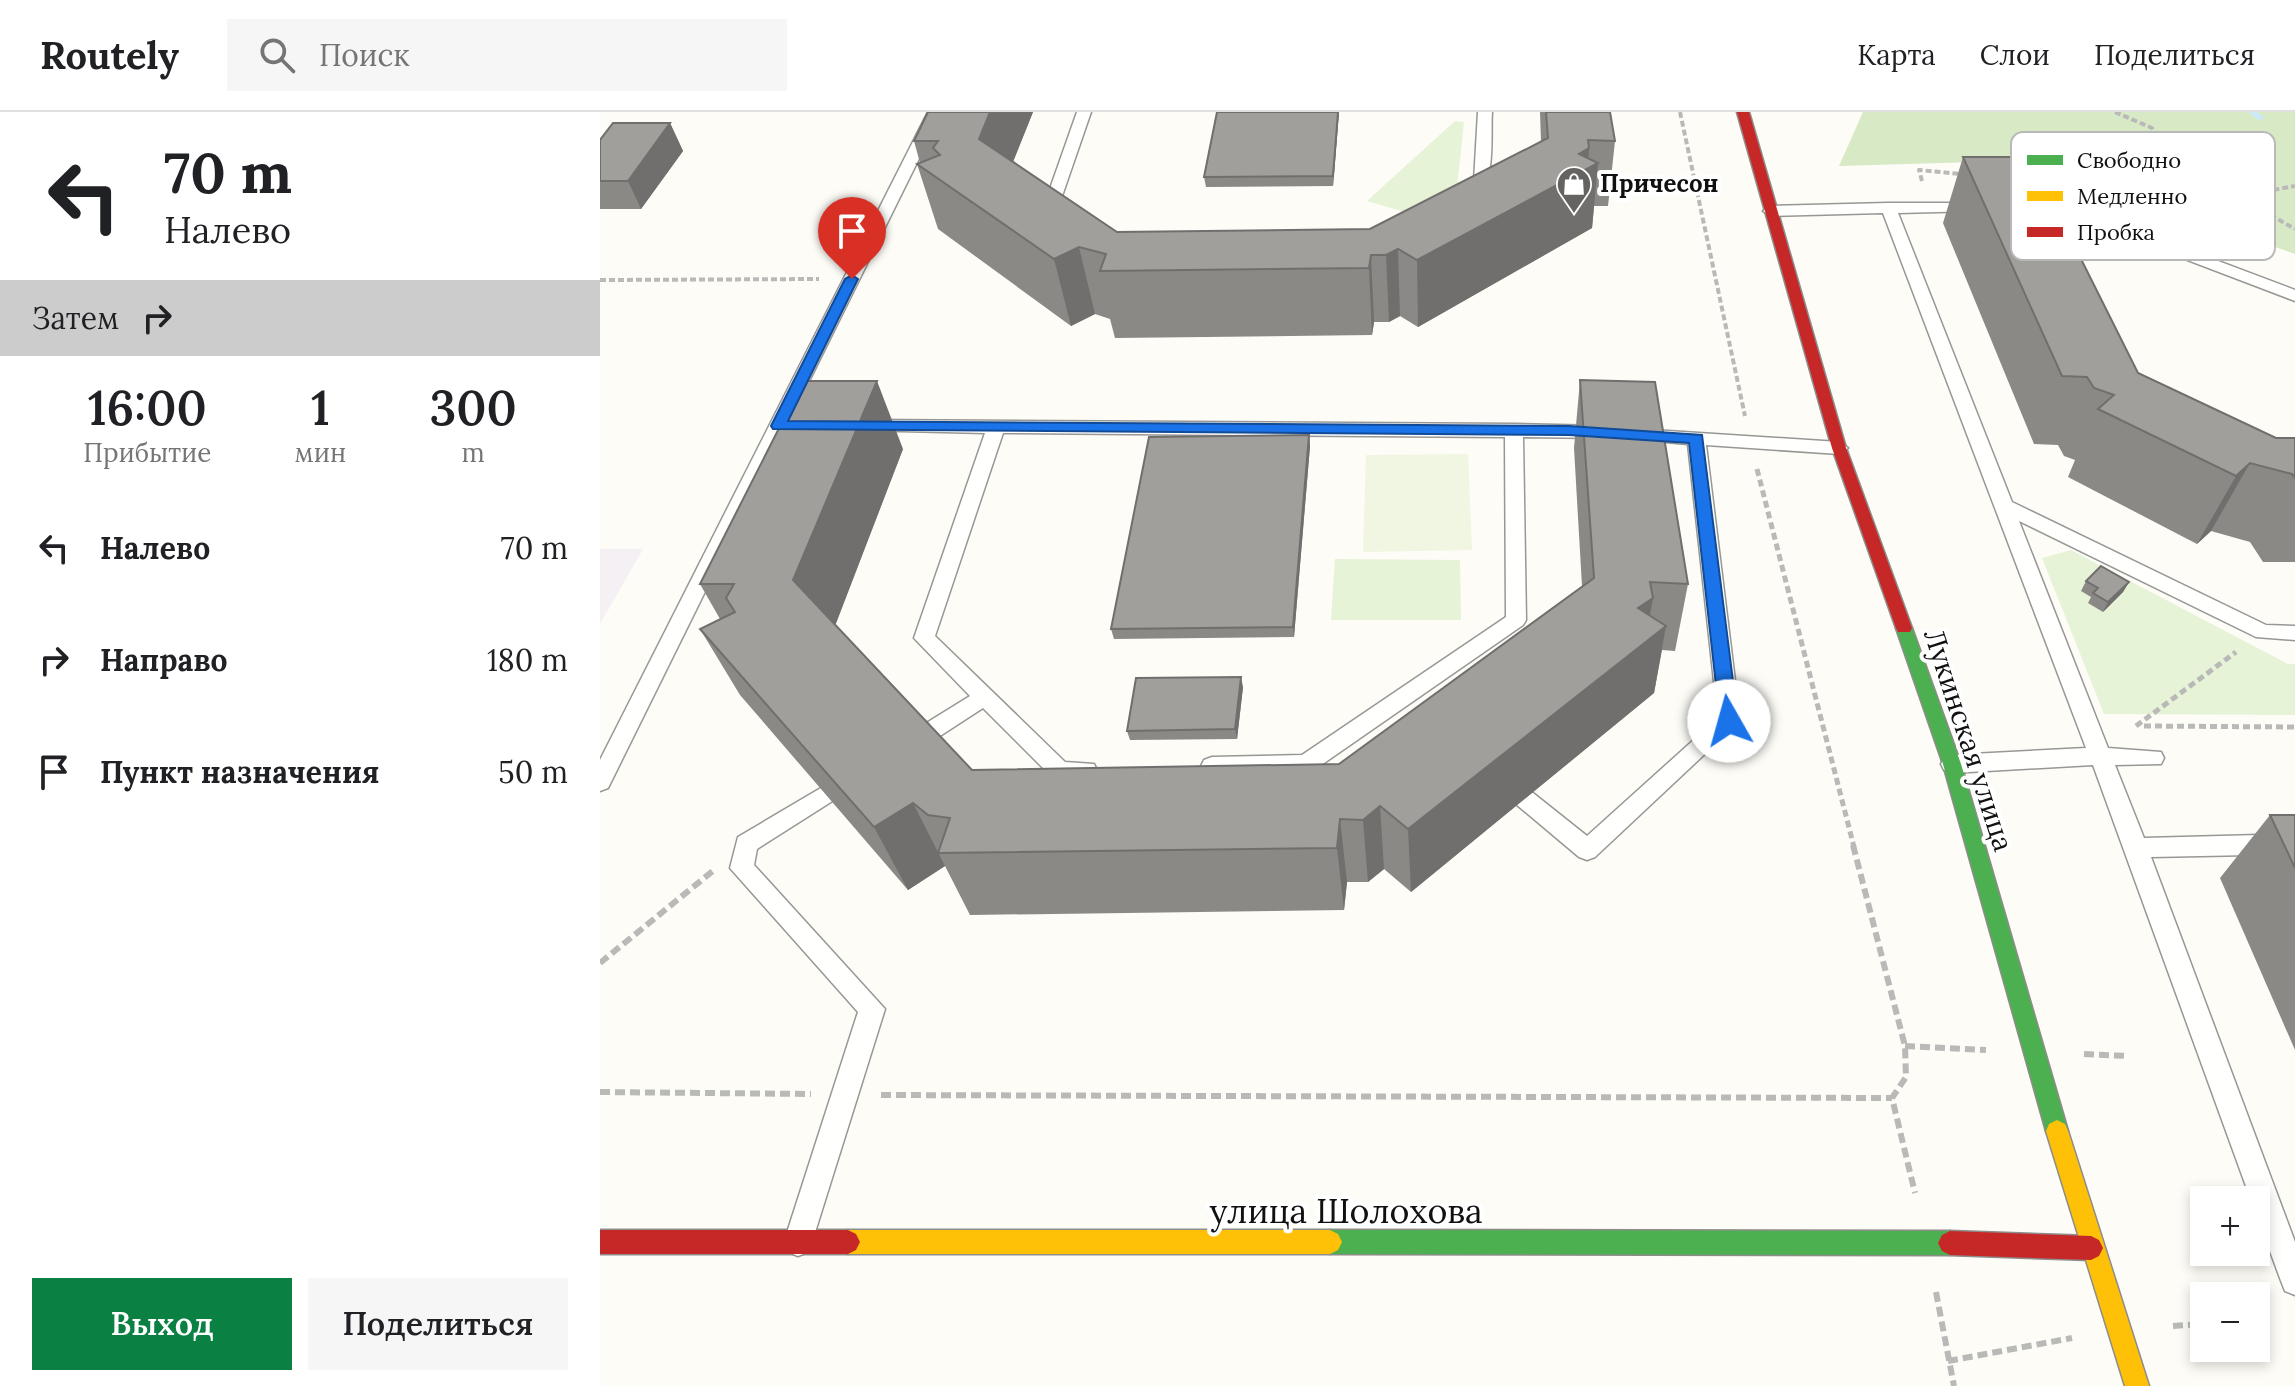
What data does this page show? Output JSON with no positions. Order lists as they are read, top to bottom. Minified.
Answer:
{"streets":{"street":["Лукинская улица","улица Шолохова"]},"crossings":[["Лукинская улица","улица Шолохова"]],"places":{"shop":["Причесон"]},"legend":["Свободно","Медленно","Пробка"],"page":{"header":"Routely","search":"Поиск","nav":["Карта","Слои","Поделиться"],"turn":["70 m","Налево"],"then":"Затем","eta":["16:00","Прибытие","1","мин","300","m"],"list":[{"name":"Налево","value":"70 m"},{"name":"Направо","value":"180 m"},{"name":"Пункт назначения","value":"50 m"}],"map_buttons":["+","−"],"buttons":["Выход","Поделиться"]}}
